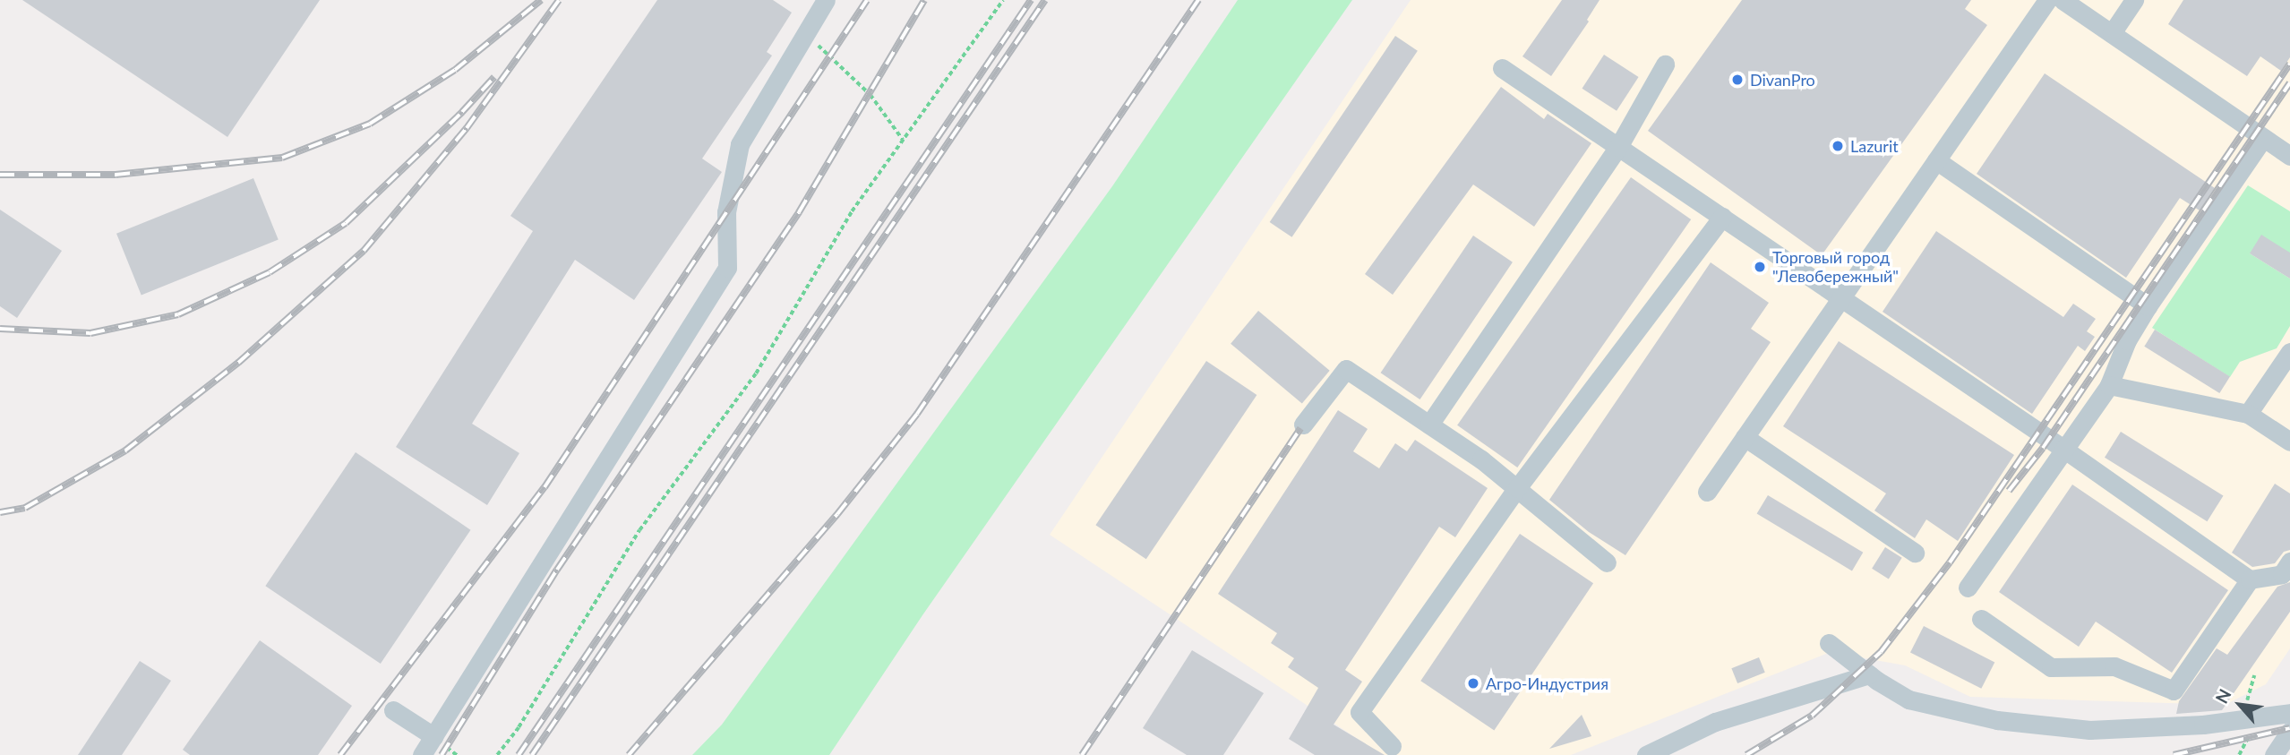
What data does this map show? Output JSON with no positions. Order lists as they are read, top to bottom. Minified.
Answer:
{"places":["DivanPro","Lazurit","Торговый город \"Левобережный\"","Агро-Индустрия"],"north":"top left"}
